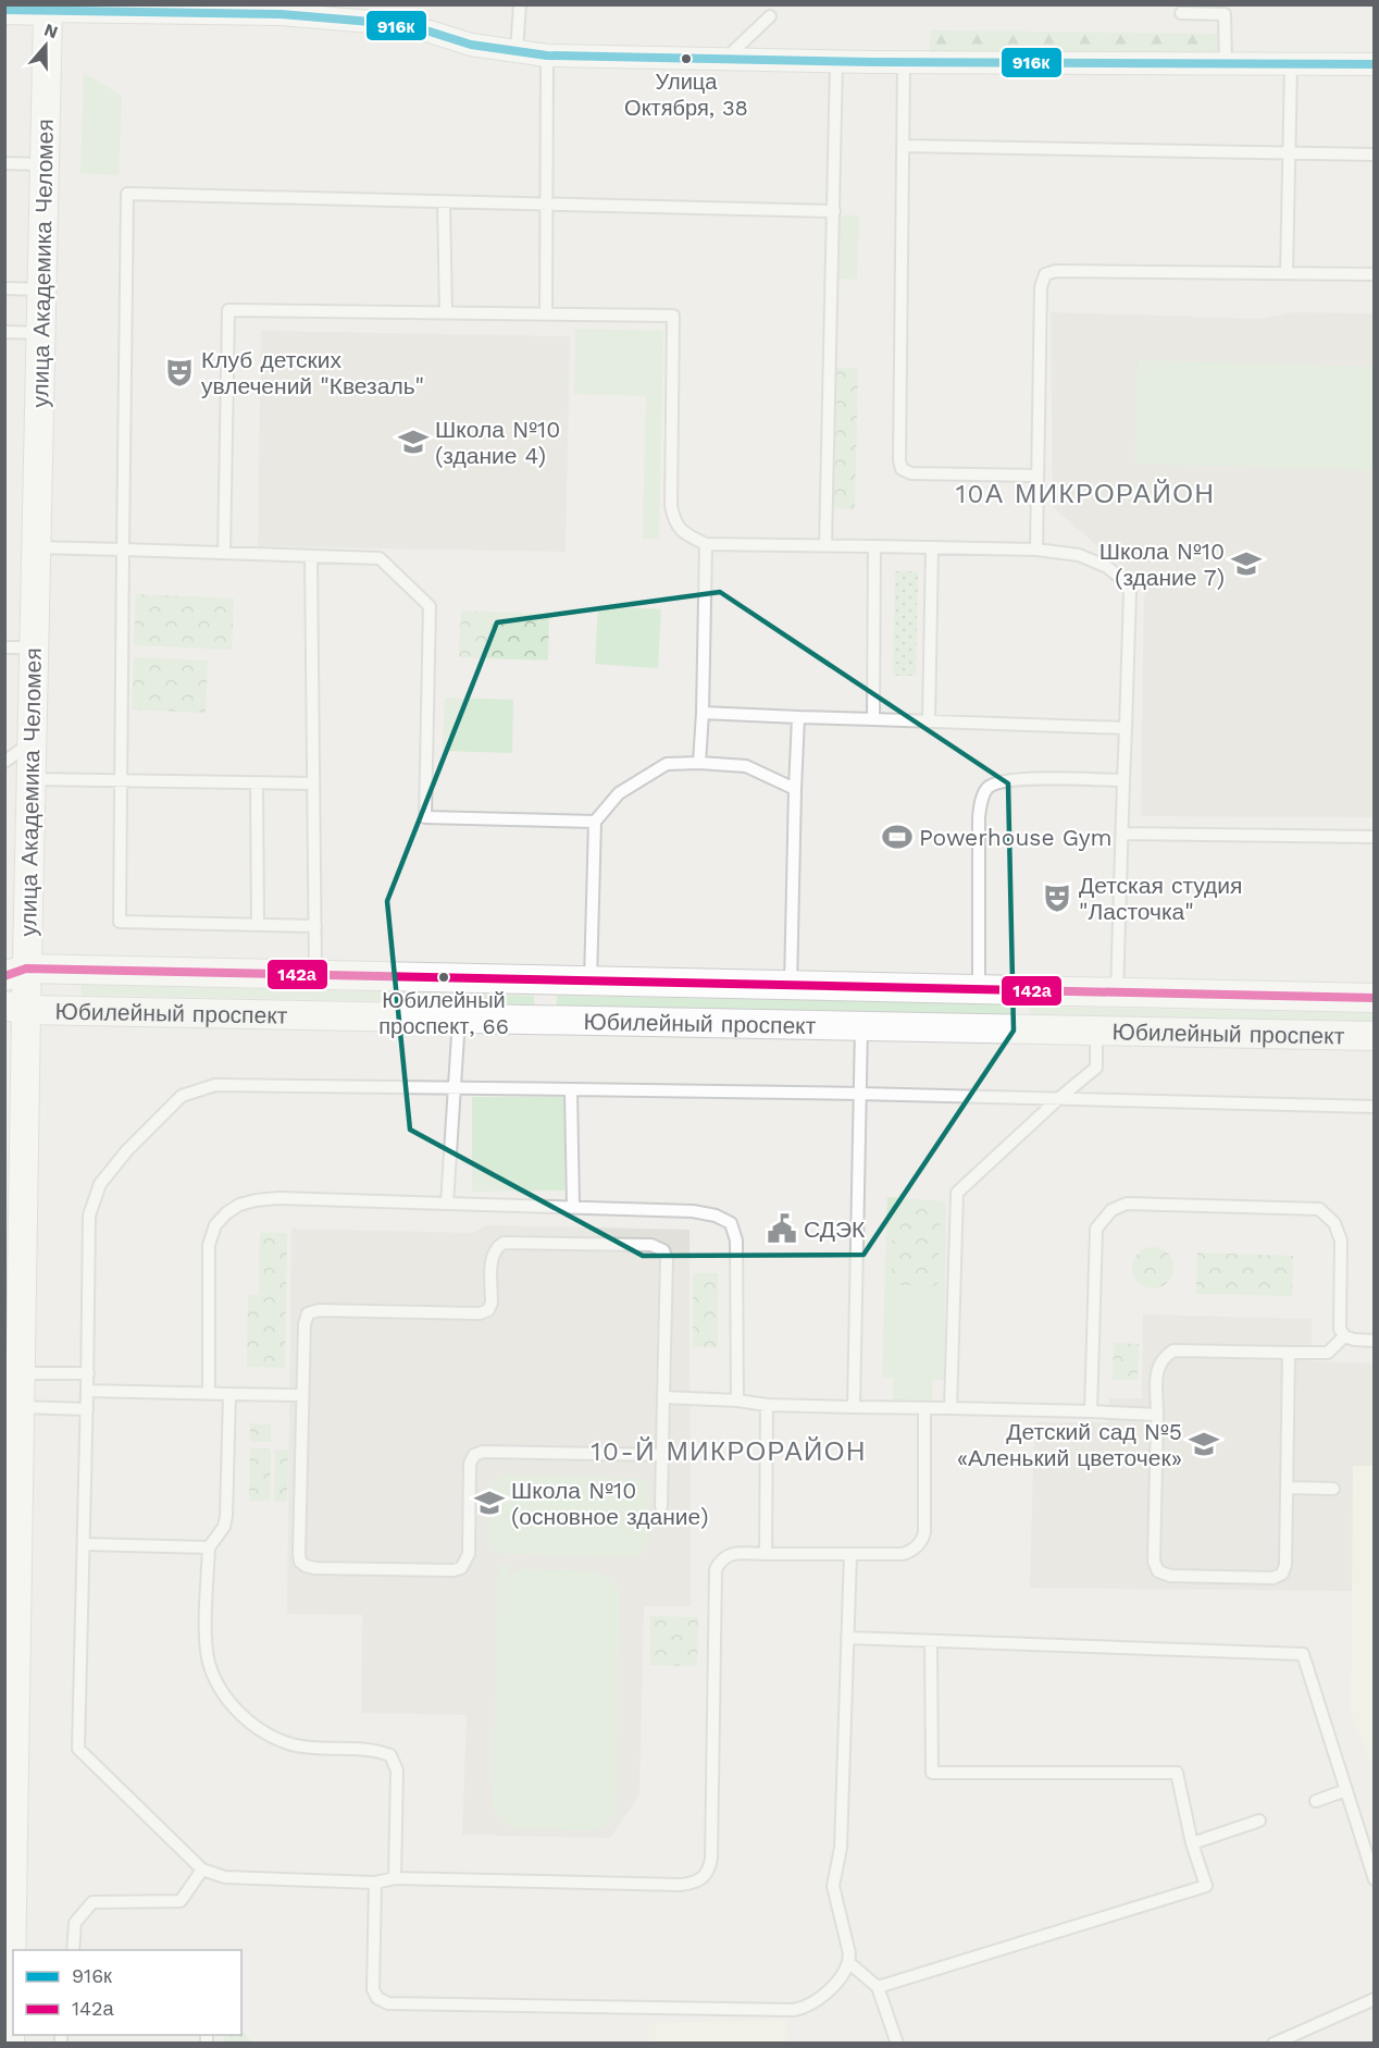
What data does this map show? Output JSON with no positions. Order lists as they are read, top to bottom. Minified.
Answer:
{"streets":{"street":["улица Академика Челомея","Юбилейный проспект"]},"crossings":[["улица Академика Челомея","Юбилейный проспект"]],"districts":["10А МИКРОРАЙОН","10-Й МИКРОРАЙОН"],"places":{"other":["Улица Октября, 38","Юбилейный проспект, 66"],"theatre":["Клуб детских увлечений \"Квезаль\"","Детская студия \"Ласточка\""],"school or university":["Школа №10 (здание 4)","Школа №10 (здание 7)","Детский сад №5 «Аленький цветочек»","Школа №10 (основное здание)"],"sports":["Powerhouse Gym"],"public building":["СДЭК"]},"lines":["transit line 916к","transit line 142а"],"legend":["916к","142а"],"north":"top"}
